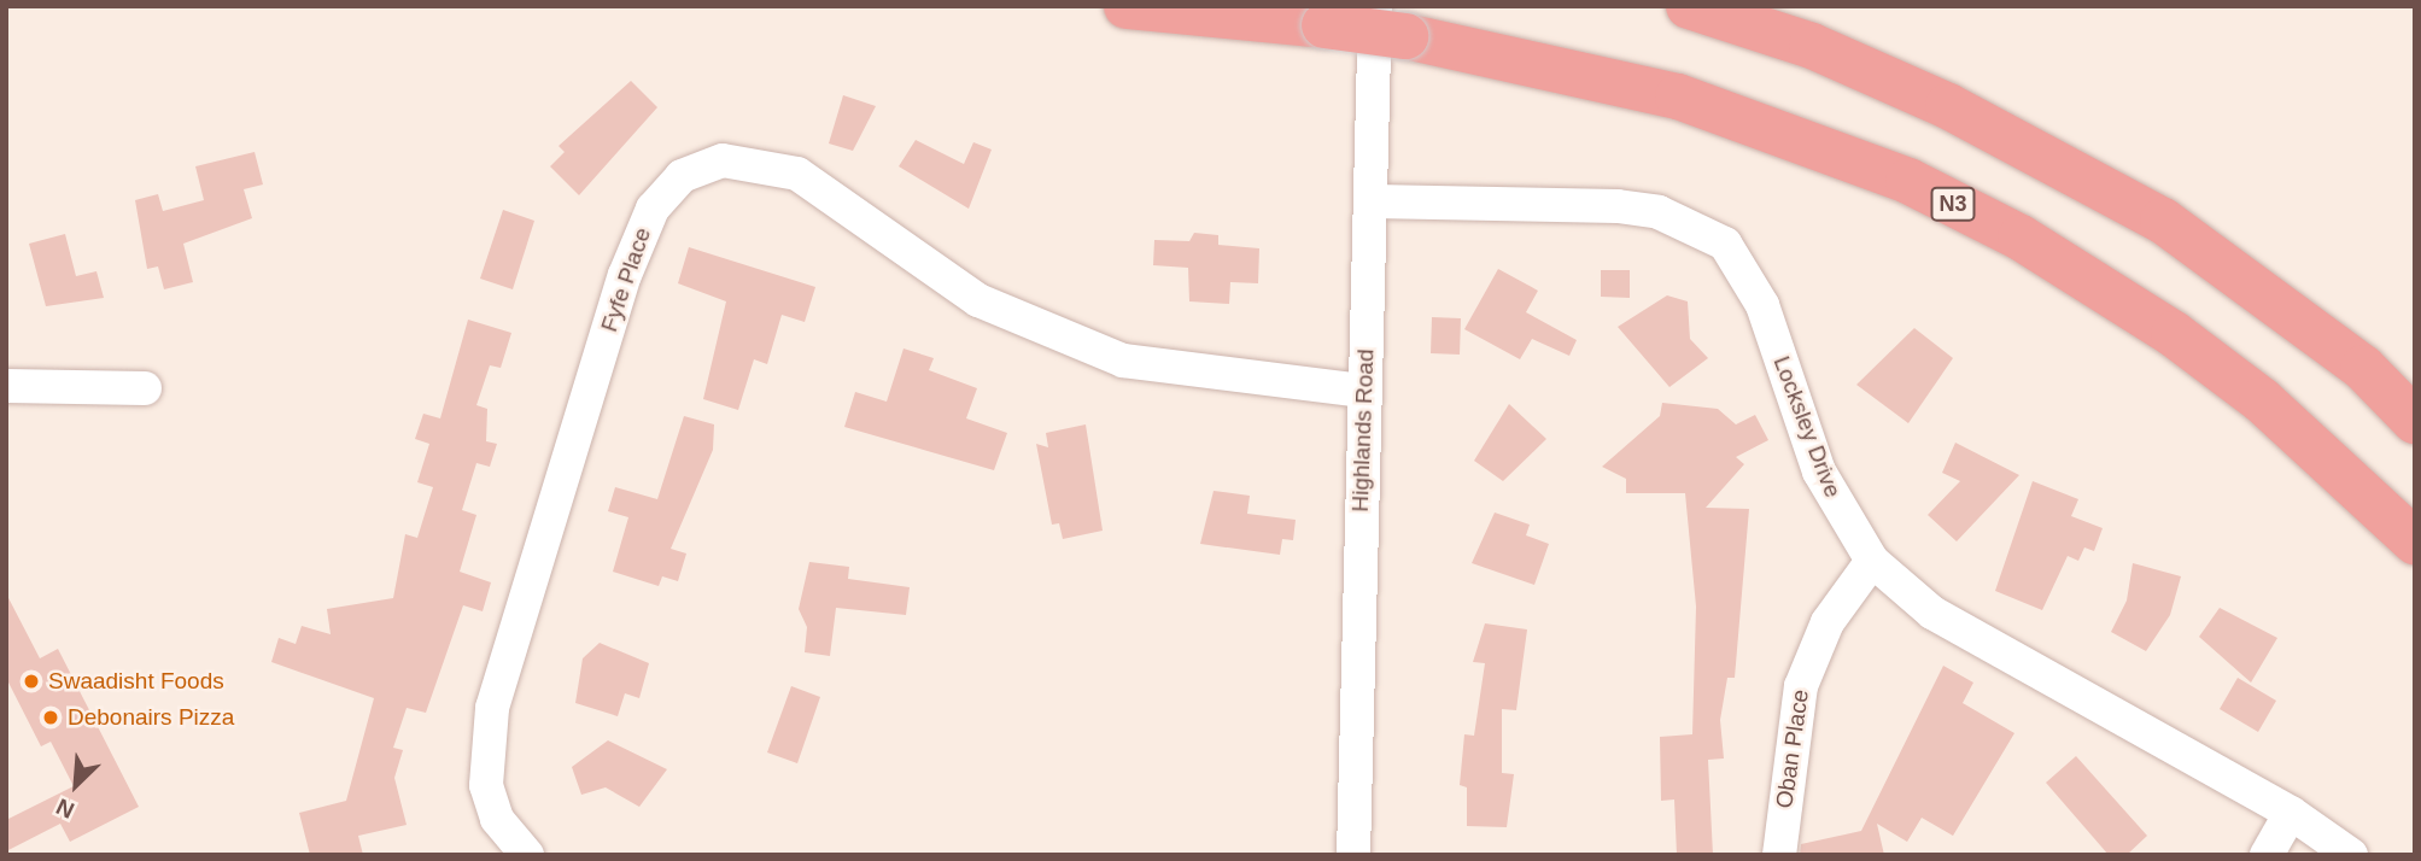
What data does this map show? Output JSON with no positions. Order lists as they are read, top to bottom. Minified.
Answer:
{"streets":{"highway":["N3"],"street":["Fyfe Place","Locksley Drive","Highlands Road","Oban Place"]},"crossings":[["N3","Highlands Road"],["Fyfe Place","Highlands Road"],["Locksley Drive","Highlands Road"],["Locksley Drive","Oban Place"]],"places":["Swaadisht Foods","Debonairs Pizza"],"north":"bottom left"}
